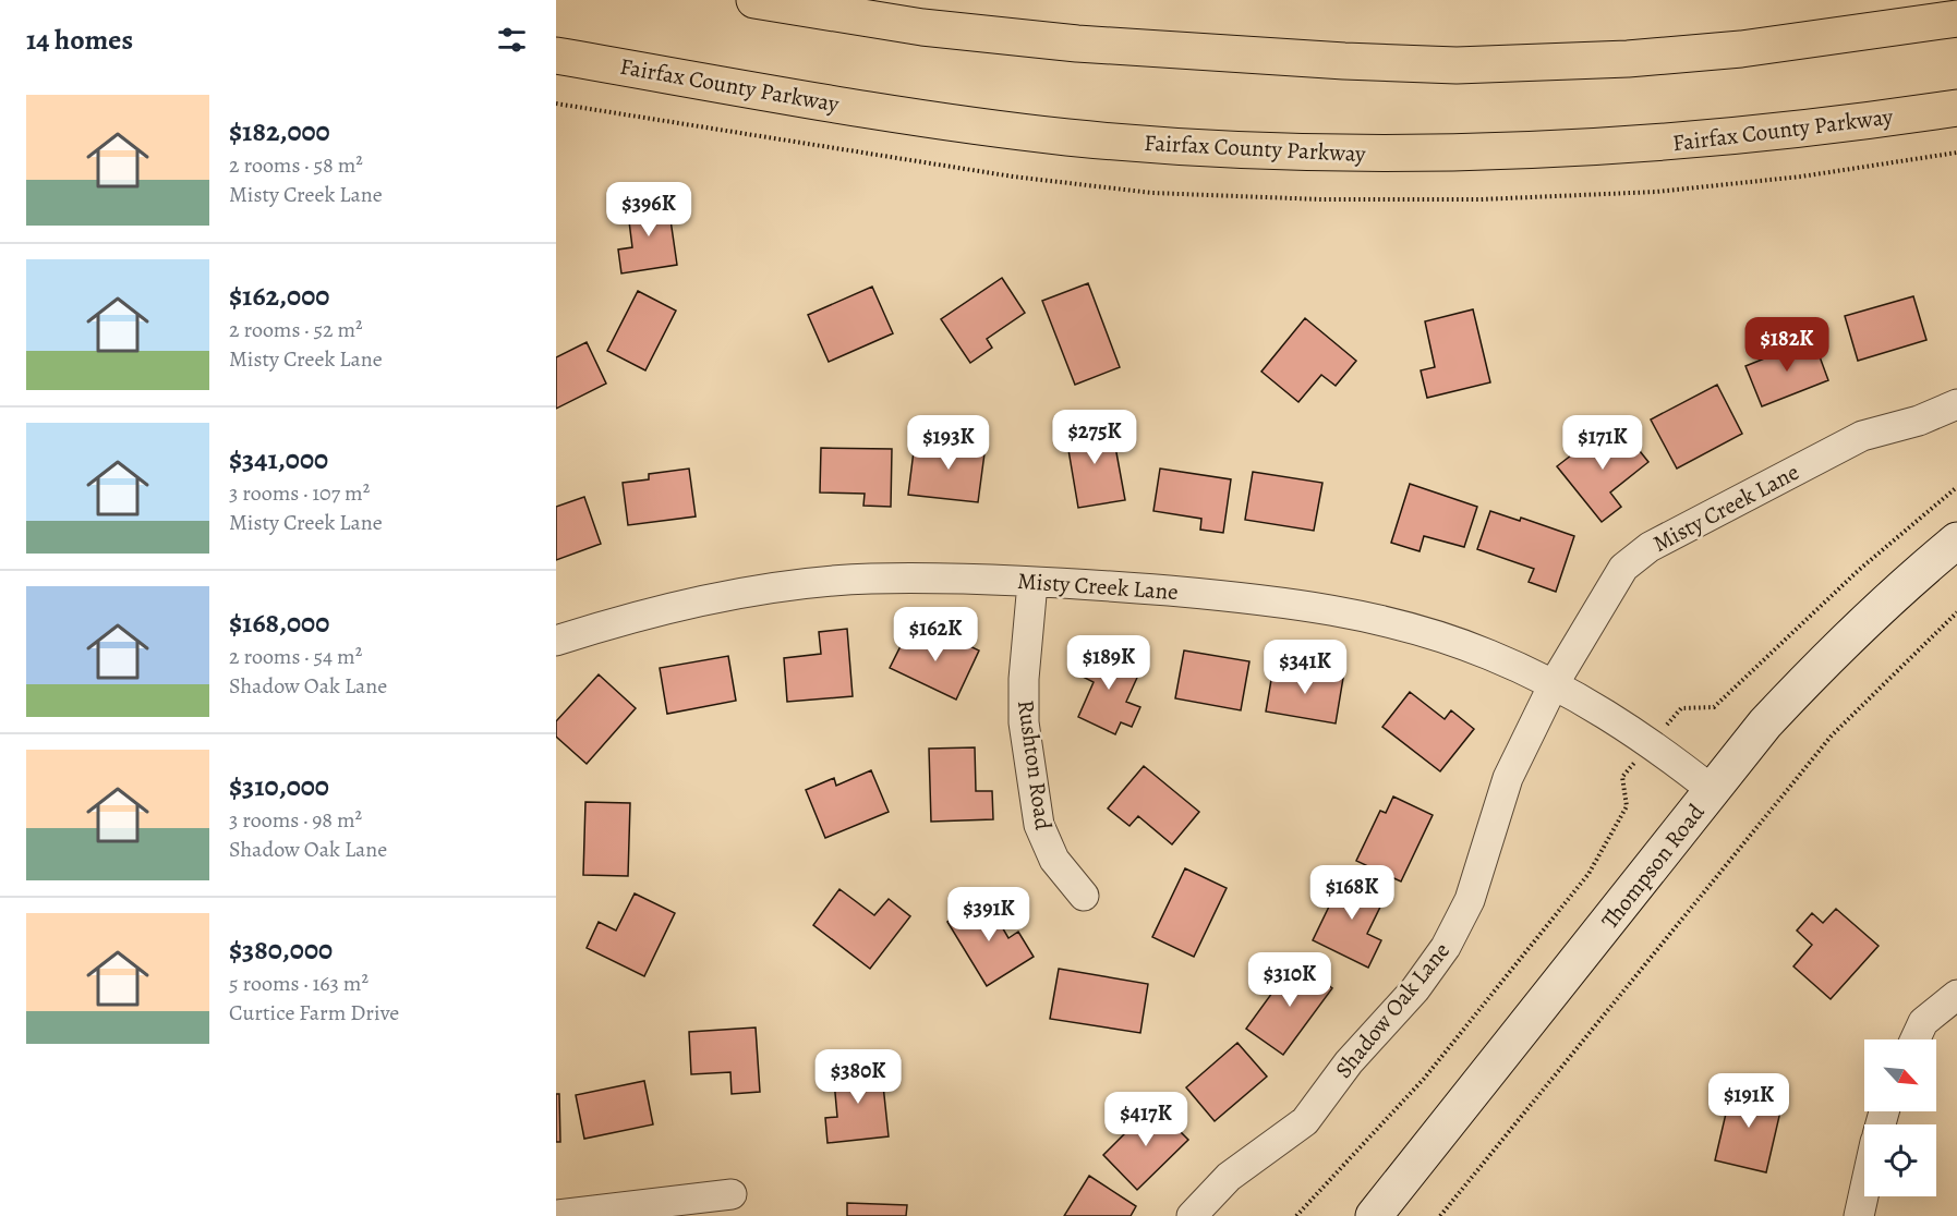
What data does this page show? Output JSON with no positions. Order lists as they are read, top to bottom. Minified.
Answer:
{"streets":{"highway":["Fairfax County Parkway"],"street":["Misty Creek Lane","Rushton Road","Thompson Road","Shadow Oak Lane"]},"crossings":[["Misty Creek Lane","Rushton Road"],["Misty Creek Lane","Thompson Road"],["Misty Creek Lane","Shadow Oak Lane"]],"north":"bottom right","page":{"heading":"14 homes","list":[{"name":"$182,000","note":"2 rooms · 58 m² · Misty Creek Lane"},{"name":"$162,000","note":"2 rooms · 52 m² · Misty Creek Lane"},{"name":"$341,000","note":"3 rooms · 107 m² · Misty Creek Lane"},{"name":"$168,000","note":"2 rooms · 54 m² · Shadow Oak Lane"},{"name":"$310,000","note":"3 rooms · 98 m² · Shadow Oak Lane"},{"name":"$380,000","note":"5 rooms · 163 m² · Curtice Farm Drive"}],"price":["$396K","$182K","$275K","$193K","$171K","$162K","$189K","$341K","$168K","$391K","$310K","$380K","$191K","$417K"]}}
